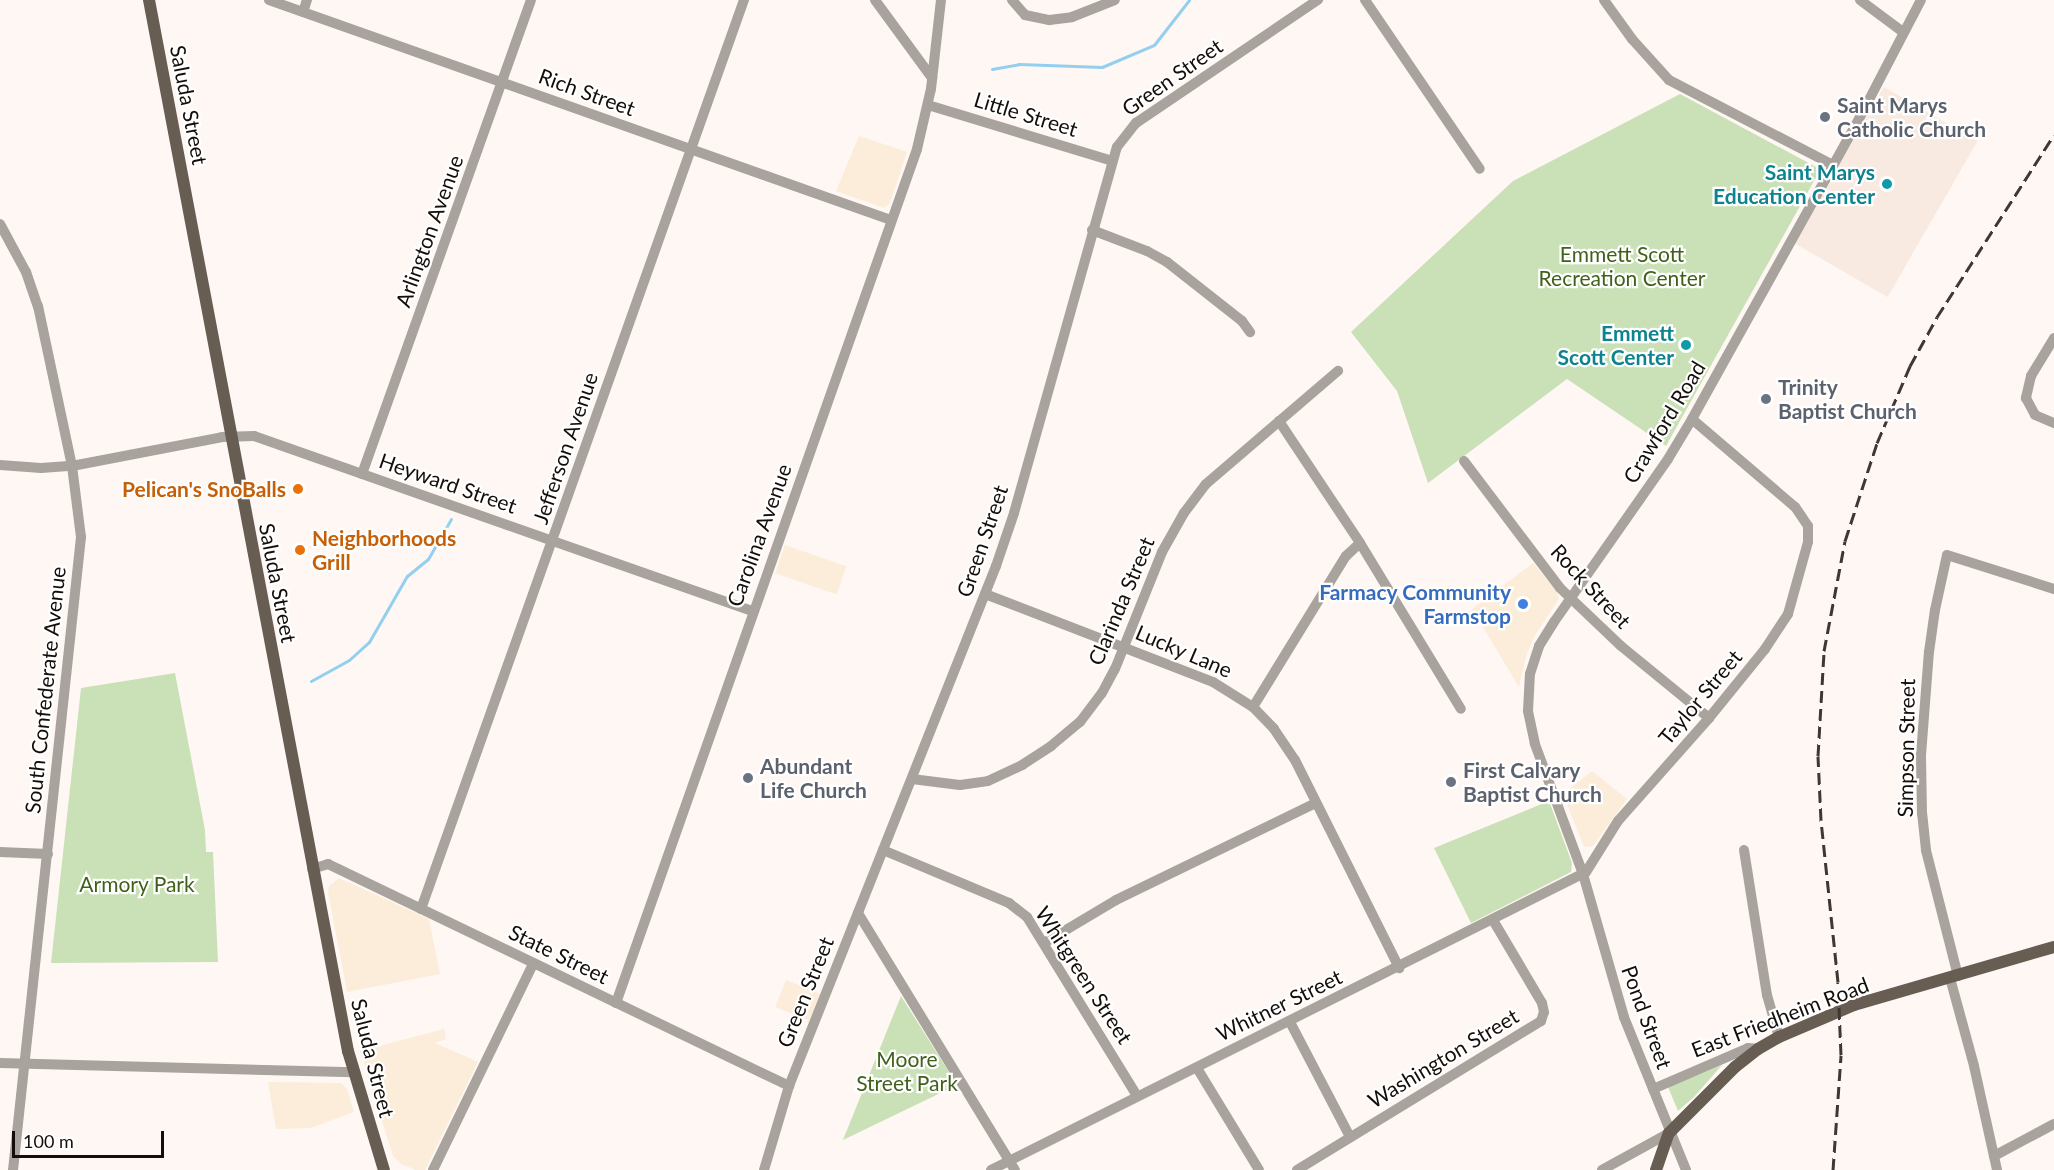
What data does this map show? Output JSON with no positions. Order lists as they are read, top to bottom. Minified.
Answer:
{"streets":{"main road":["Saluda Street","East Friedheim Road"],"street":["Green Street","Rich Street","Little Street","Arlington Avenue","Crawford Road","Jefferson Avenue","Heyward Street","Carolina Avenue","Rock Street","Clarinda Street","Lucky Lane","South Confederate Avenue","Taylor Street","Simpson Street","State Street","Whitgreen Street","Whitner Street","Pond Street","Washington Street"]},"crossings":[["Green Street","Little Street"],["Green Street","Clarinda Street"],["Green Street","Lucky Lane"],["Green Street","State Street"],["Green Street","Whitgreen Street"],["Rich Street","Arlington Avenue"],["Rich Street","Jefferson Avenue"],["Rich Street","Carolina Avenue"],["Saluda Street","Heyward Street"],["Saluda Street","State Street"],["Little Street","Carolina Avenue"],["Arlington Avenue","Heyward Street"],["Crawford Road","Rock Street"],["Crawford Road","Taylor Street"],["Crawford Road","Whitner Street"],["Crawford Road","Pond Street"],["Jefferson Avenue","Heyward Street"],["Jefferson Avenue","State Street"],["Heyward Street","Carolina Avenue"],["Heyward Street","South Confederate Avenue"],["Carolina Avenue","State Street"],["Rock Street","Taylor Street"],["Clarinda Street","Lucky Lane"],["Lucky Lane","Whitner Street"],["Taylor Street","Whitner Street"],["Taylor Street","Pond Street"],["Simpson Street","East Friedheim Road"],["Whitgreen Street","Whitner Street"],["Whitner Street","Pond Street"],["Whitner Street","Washington Street"],["Pond Street","East Friedheim Road"]],"parks":["Emmett Scott Recreation Center","Armory Park","Moore Street Park"],"places":["Saint Marys Catholic Church","Saint Marys Education Center","Emmett Scott Center","Trinity Baptist Church","Pelican's SnoBalls","Neighborhoods Grill","Farmacy Community Farmstop","Abundant Life Church","First Calvary Baptist Church"],"scale_bar":"100 m"}
